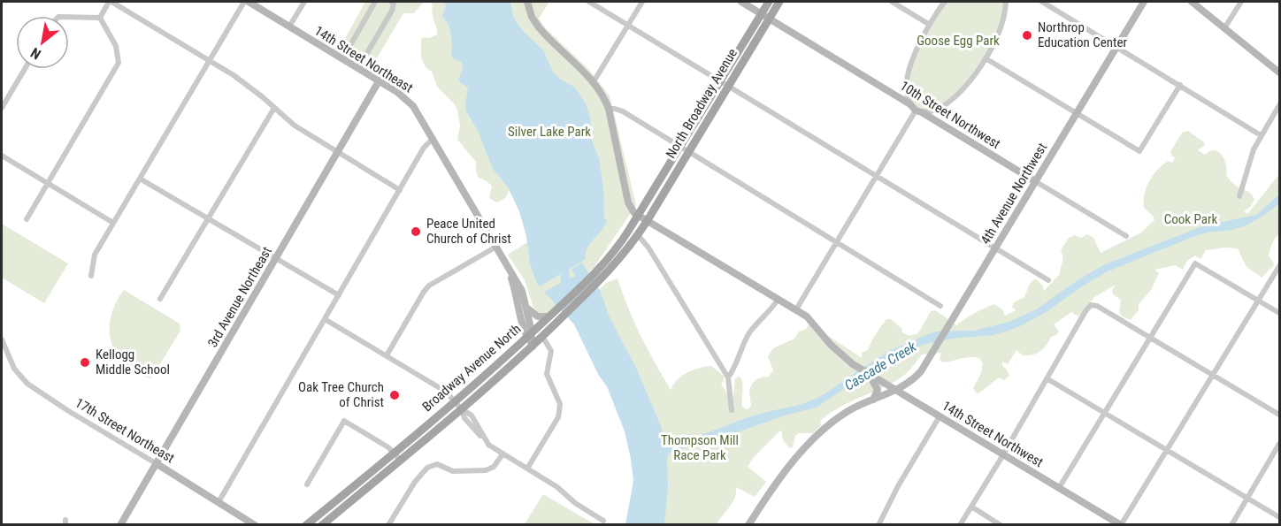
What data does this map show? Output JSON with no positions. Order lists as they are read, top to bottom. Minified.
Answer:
{"streets":{"main road":["North Broadway Avenue","Broadway Avenue North"],"street":["14th Street Northeast","10th Street Northwest","4th Avenue Northwest","3rd Avenue Northeast","17th Street Northeast","14th Street Northwest"]},"crossings":[["14th Street Northeast","3rd Avenue Northeast"],["14th Street Northeast","Broadway Avenue North"],["North Broadway Avenue","10th Street Northwest"],["North Broadway Avenue","Broadway Avenue North"],["North Broadway Avenue","14th Street Northwest"],["10th Street Northwest","4th Avenue Northwest"],["4th Avenue Northwest","14th Street Northwest"],["3rd Avenue Northeast","17th Street Northeast"],["Broadway Avenue North","14th Street Northwest"]],"water":["Cascade Creek"],"parks":["Goose Egg Park","Silver Lake Park","Cook Park","Thompson Mill Race Park"],"places":["Northrop Education Center","Peace United Church of Christ","Kellogg Middle School","Oak Tree Church of Christ"],"north":"bottom left"}
